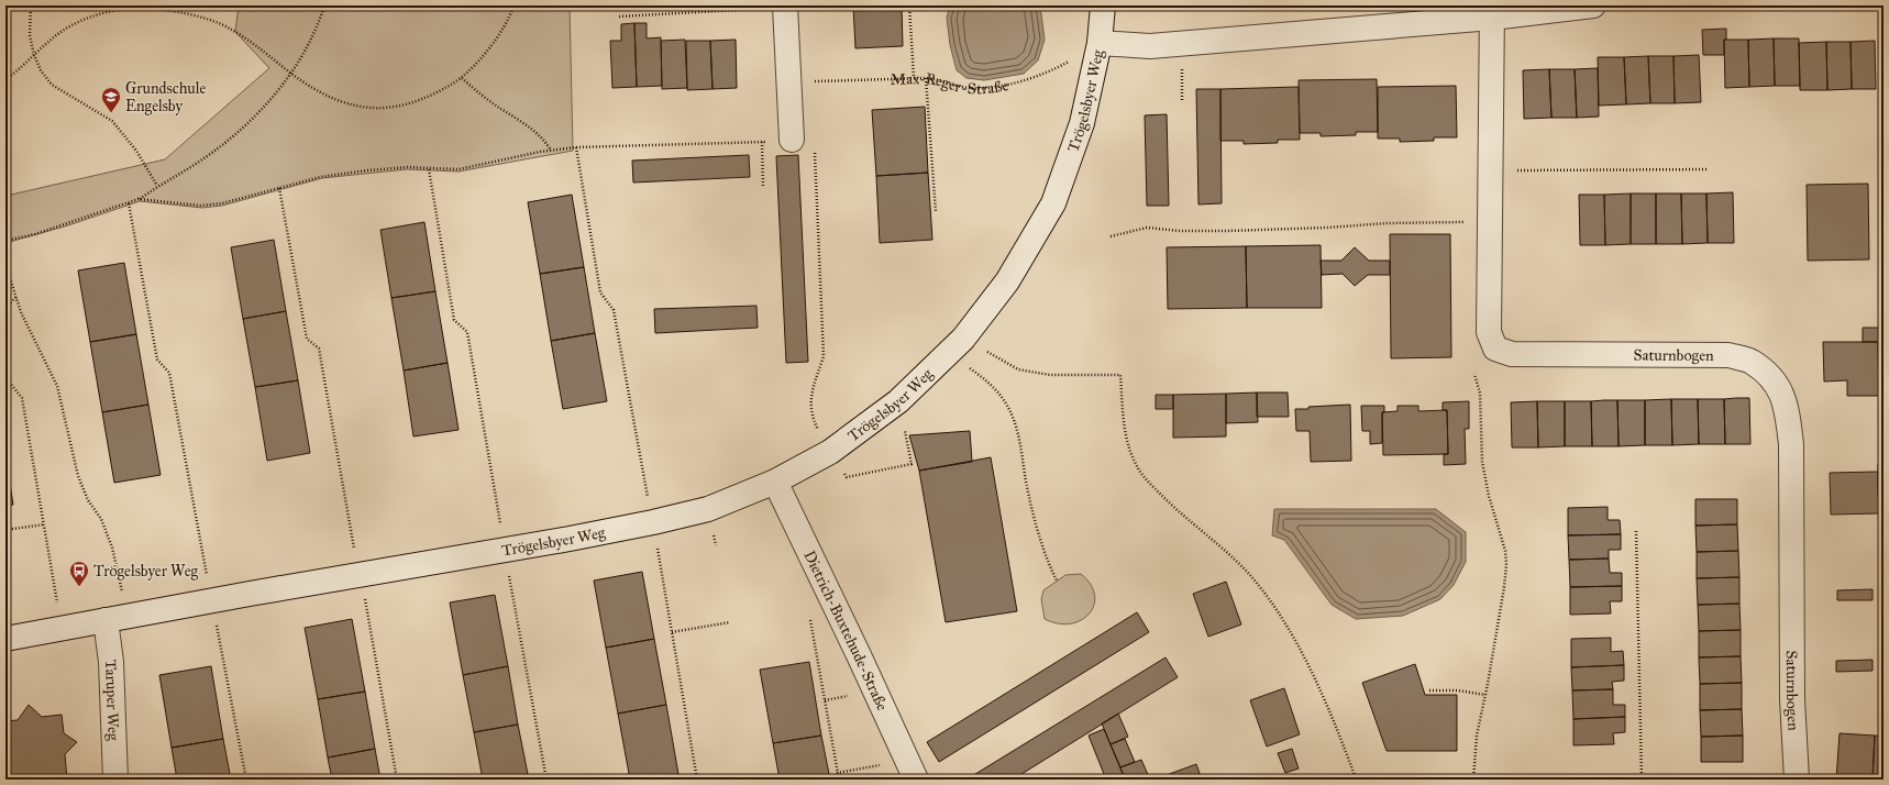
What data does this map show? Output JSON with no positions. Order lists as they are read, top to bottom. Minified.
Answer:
{"streets":{"street":["Trögelsbyer Weg","Saturnbogen","Dietrich-Buxtehude-Straße","Taruper Weg"],"path":["Max-Reger-Straße"]},"crossings":[["Max-Reger-Straße","Trögelsbyer Weg"],["Trögelsbyer Weg","Saturnbogen"],["Trögelsbyer Weg","Dietrich-Buxtehude-Straße"],["Trögelsbyer Weg","Taruper Weg"]],"places":{"school or university":["Grundschule Engelsby"],"bus stop":["Trögelsbyer Weg"]}}
